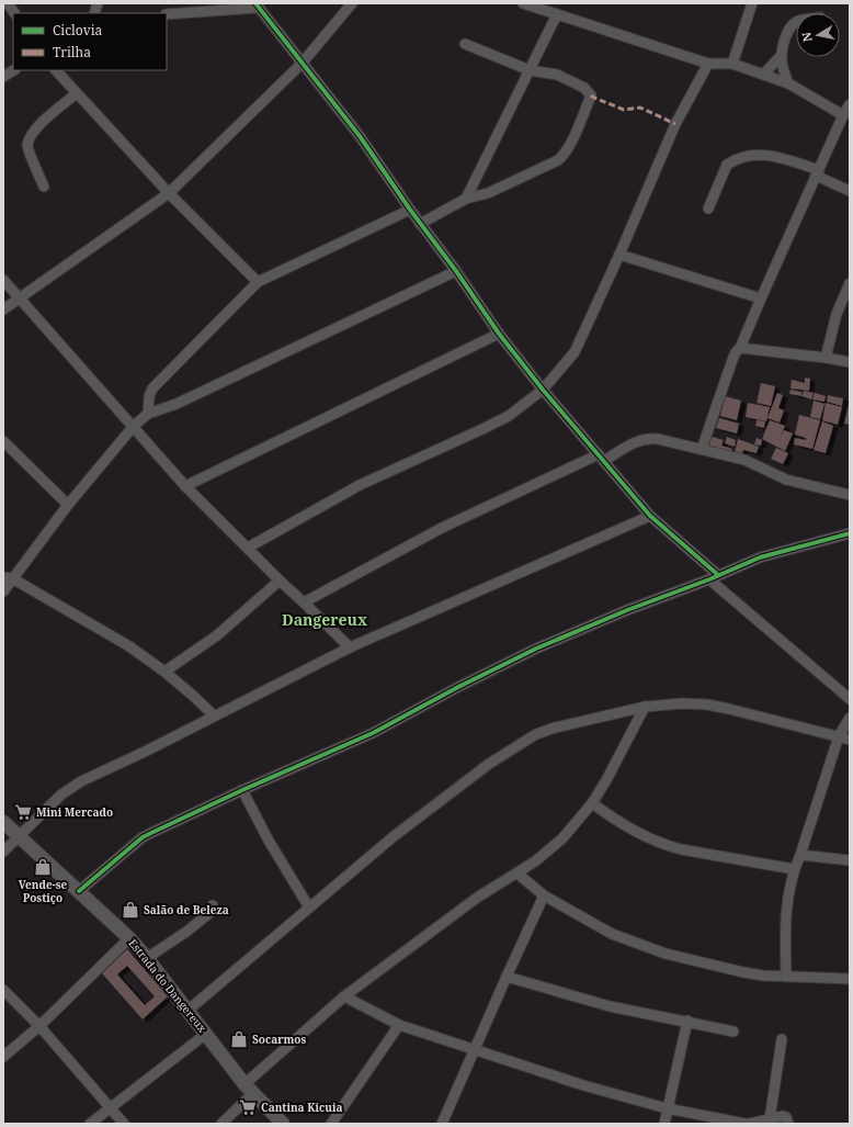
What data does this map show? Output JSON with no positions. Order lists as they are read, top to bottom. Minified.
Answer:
{"streets":{"main road":["Estrada do Dangereux"]},"districts":["Dangereux"],"places":{"supermarket":["Mini Mercado","Cantina Kicuia"],"shop":["Vende-se Postiço","Salão de Beleza","Socarmos"]},"legend":["Ciclovia","Trilha"],"north":"left"}
